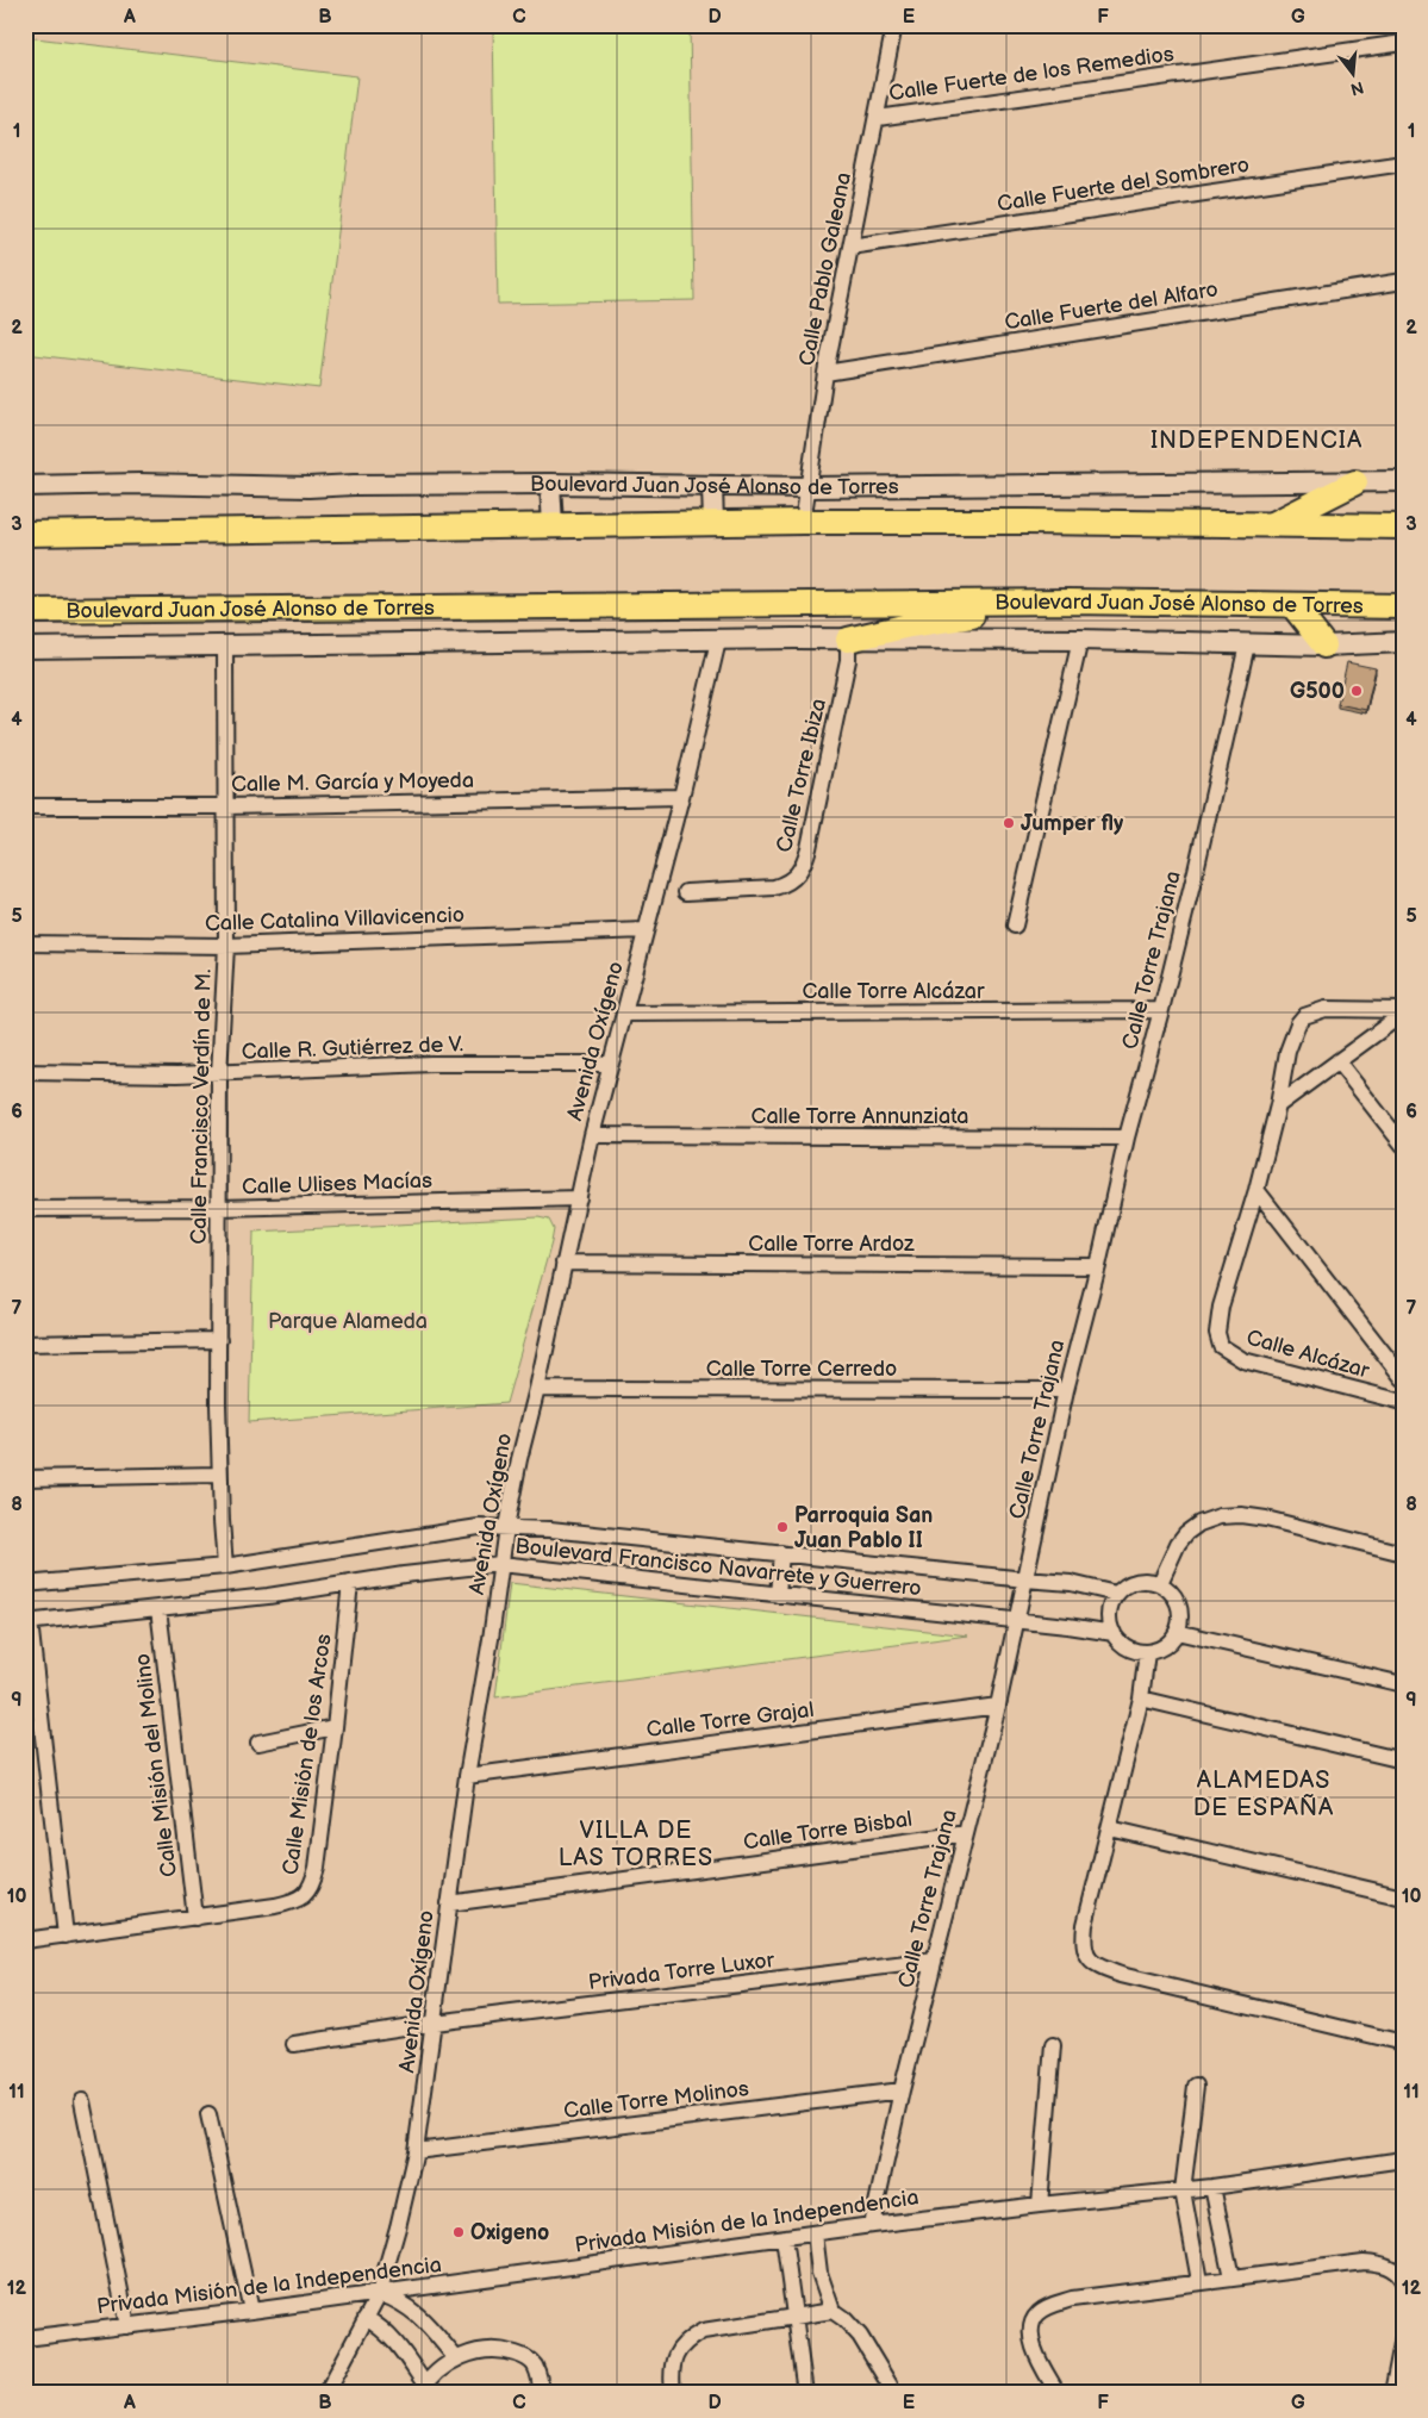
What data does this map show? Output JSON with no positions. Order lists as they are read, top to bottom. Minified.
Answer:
{"streets":{"main road":["Boulevard Juan José Alonso de Torres"],"street":["Calle Fuerte de los Remedios","Calle Fuerte del Sombrero","Calle Pablo Galeana","Calle Fuerte del Alfaro","Calle Torre Ibiza","Calle M. García y Moyeda","Calle Catalina Villavicencio","Calle Torre Trajana","Calle Torre Alcázar","Avenida Oxígeno","Calle R. Gutiérrez de V.","Calle Francisco Verdín de M.","Calle Torre Annunziata","Calle Ulises Macías","Calle Torre Ardoz","Calle Alcázar","Calle Torre Cerredo","Boulevard Francisco Navarrete y Guerrero","Calle Torre Grajal","Calle Misión de los Arcos","Calle Misión del Molino","Calle Torre Bisbal","Privada Torre Luxor","Calle Torre Molinos","Privada Misión de la Independencia"]},"crossings":[["Calle Fuerte de los Remedios","Calle Pablo Galeana"],["Calle Fuerte del Sombrero","Calle Pablo Galeana"],["Calle Pablo Galeana","Calle Fuerte del Alfaro"],["Calle Pablo Galeana","Boulevard Juan José Alonso de Torres"],["Calle M. García y Moyeda","Avenida Oxígeno"],["Calle M. García y Moyeda","Calle Francisco Verdín de M."],["Calle Catalina Villavicencio","Avenida Oxígeno"],["Calle Catalina Villavicencio","Calle Francisco Verdín de M."],["Calle Torre Trajana","Calle Torre Alcázar"],["Calle Torre Trajana","Calle Torre Annunziata"],["Calle Torre Trajana","Calle Torre Ardoz"],["Calle Torre Trajana","Calle Torre Cerredo"],["Calle Torre Trajana","Boulevard Francisco Navarrete y Guerrero"],["Calle Torre Trajana","Calle Torre Grajal"],["Calle Torre Trajana","Calle Torre Bisbal"],["Calle Torre Trajana","Privada Torre Luxor"],["Calle Torre Trajana","Calle Torre Molinos"],["Calle Torre Trajana","Privada Misión de la Independencia"],["Calle Torre Alcázar","Avenida Oxígeno"],["Avenida Oxígeno","Calle R. Gutiérrez de V."],["Avenida Oxígeno","Calle Torre Annunziata"],["Avenida Oxígeno","Calle Ulises Macías"],["Avenida Oxígeno","Calle Torre Ardoz"],["Avenida Oxígeno","Calle Torre Cerredo"],["Avenida Oxígeno","Boulevard Francisco Navarrete y Guerrero"],["Avenida Oxígeno","Calle Torre Grajal"],["Avenida Oxígeno","Calle Torre Bisbal"],["Avenida Oxígeno","Privada Torre Luxor"],["Avenida Oxígeno","Calle Torre Molinos"],["Avenida Oxígeno","Privada Misión de la Independencia"],["Calle R. Gutiérrez de V.","Calle Francisco Verdín de M."],["Calle Francisco Verdín de M.","Calle Ulises Macías"],["Calle Francisco Verdín de M.","Boulevard Francisco Navarrete y Guerrero"],["Boulevard Francisco Navarrete y Guerrero","Calle Misión de los Arcos"],["Boulevard Francisco Navarrete y Guerrero","Calle Misión del Molino"],["Calle Misión de los Arcos","Calle Misión del Molino"]],"districts":["INDEPENDENCIA","ALAMEDAS DE ESPAÑA","VILLA DE LAS TORRES"],"parks":["Parque Alameda"],"places":["G500","Jumper fly","Parroquia San Juan Pablo II","Oxigeno"],"north":"bottom","grid":{"columns":["A","B","C","D","E","F","G"],"rows":["1","2","3","4","5","6","7","8","9","10","11","12"]}}
